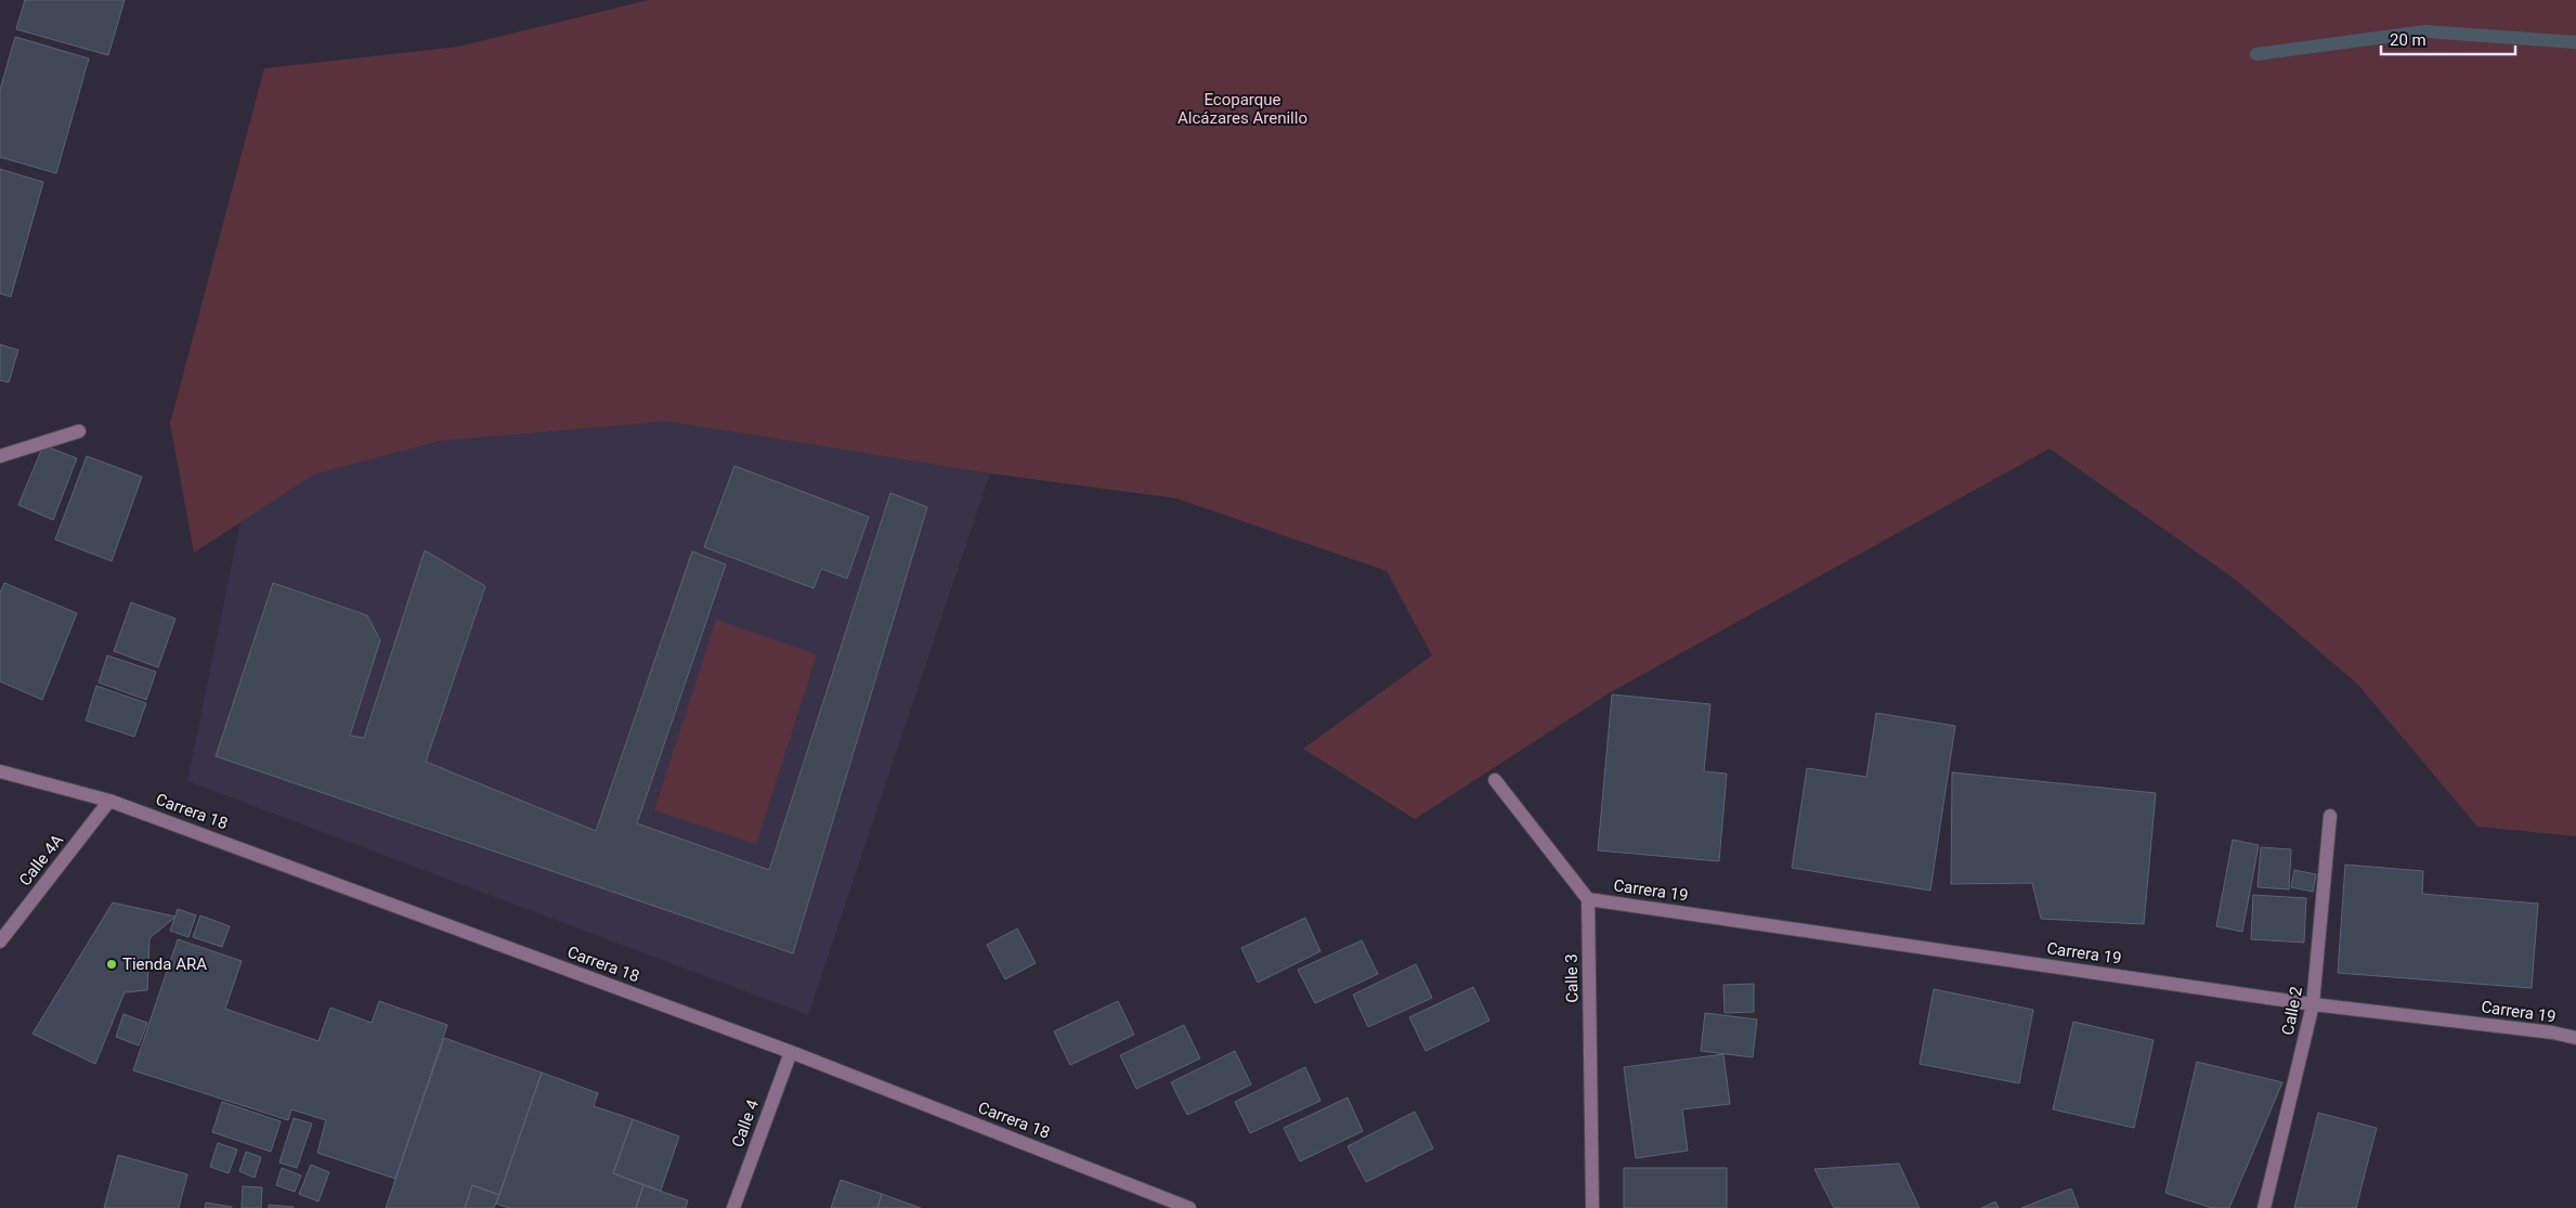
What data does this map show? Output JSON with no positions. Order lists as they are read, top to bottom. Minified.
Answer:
{"streets":{"street":["Carrera 18","Calle 4A","Carrera 19","Calle 3","Calle 2","Calle 4"]},"crossings":[["Carrera 18","Calle 4A"],["Carrera 18","Calle 4"],["Carrera 19","Calle 3"],["Carrera 19","Calle 2"]],"parks":["Ecoparque Alcázares Arenillo"],"places":["Tienda ARA"],"scale_bar":"20 m"}
